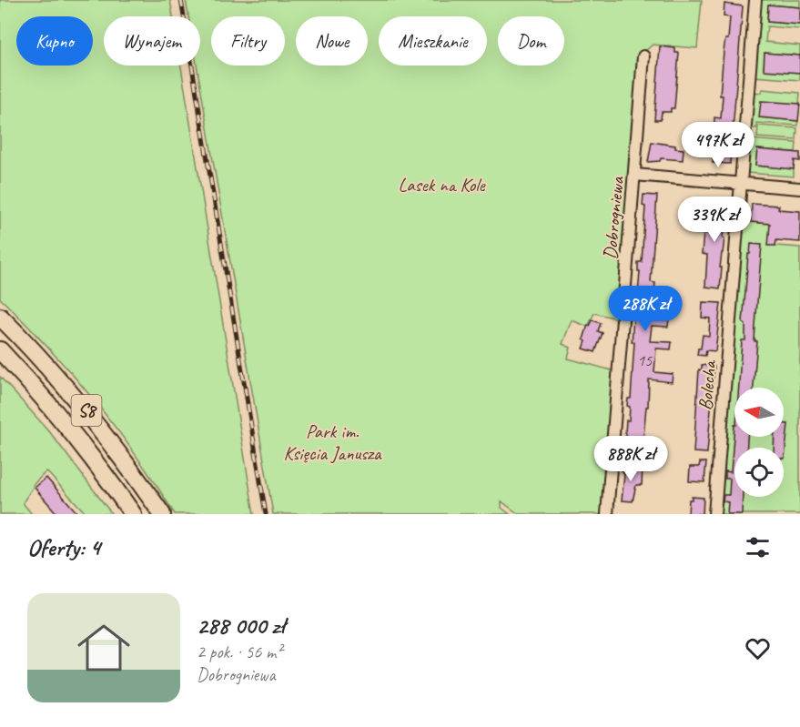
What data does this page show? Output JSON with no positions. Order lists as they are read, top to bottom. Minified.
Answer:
{"streets":{"highway":["S8"],"street":["Dobrogniewa","Bolecha"]},"parks":["Lasek na Kole","Park im. Księcia Janusza"],"house_numbers":["15"],"north":"left","page":{"chip":["Kupno","Wynajem","Filtry","Nowe","Mieszkanie","Dom"],"price":["497K zł","339K zł","288K zł","888K zł"],"heading":"Oferty: 4","list":[{"name":"288 000 zł","note":"2 pok. · 56 m² · Dobrogniewa"}]}}
